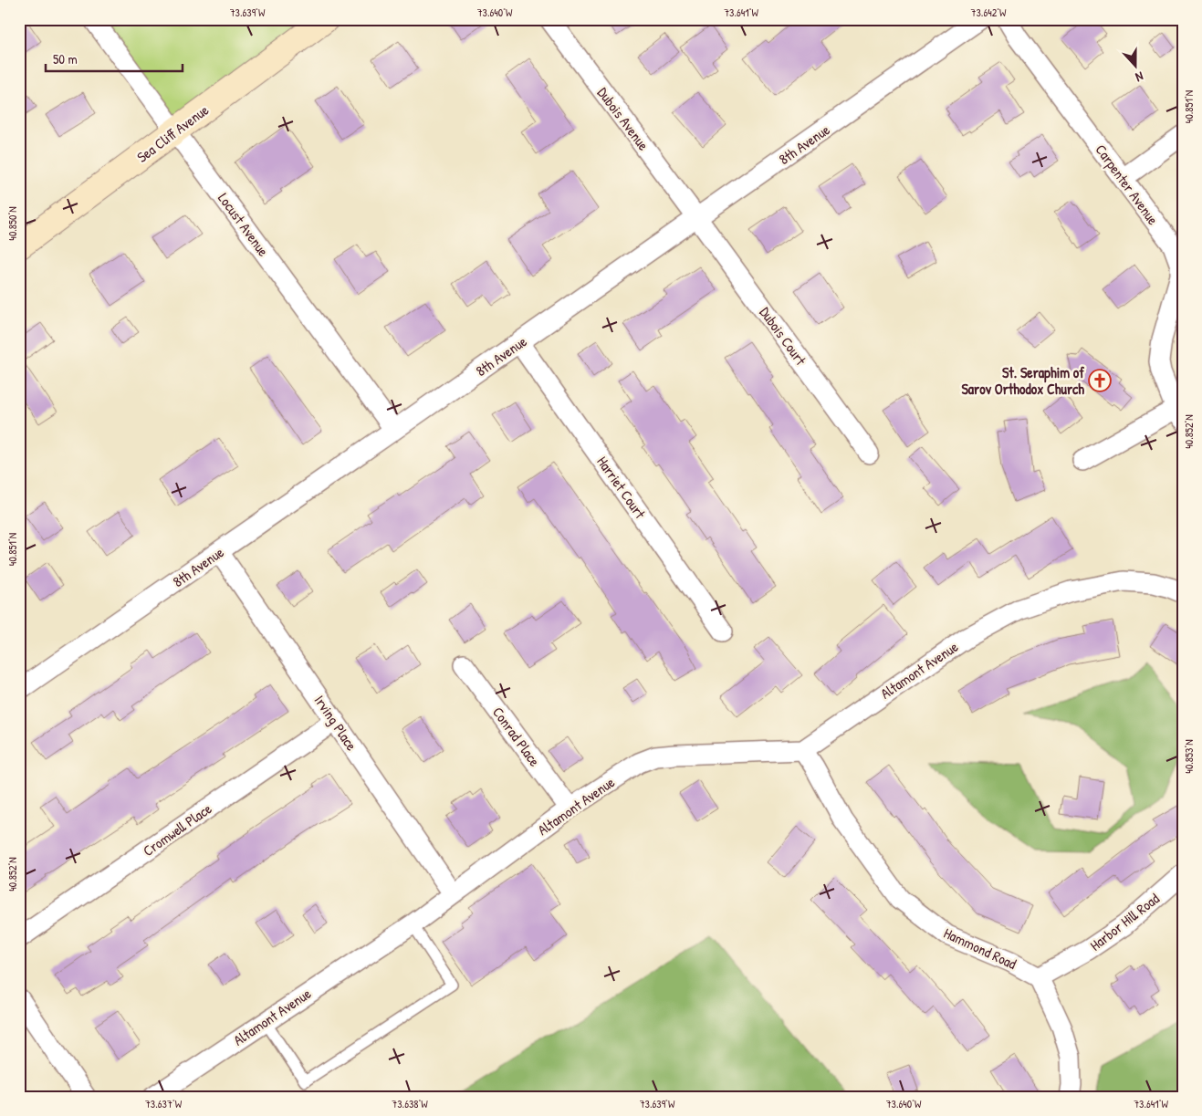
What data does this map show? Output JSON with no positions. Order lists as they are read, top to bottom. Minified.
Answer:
{"streets":{"street":["Dubois Avenue","Sea Cliff Avenue","8th Avenue","Carpenter Avenue","Locust Avenue","Dubois Court","Harriet Court","Altamont Avenue","Irving Place","Conrad Place","Cromwell Place","Harbor Hill Road","Hammond Road"]},"crossings":[["Dubois Avenue","8th Avenue"],["Dubois Avenue","Dubois Court"],["Sea Cliff Avenue","Locust Avenue"],["8th Avenue","Locust Avenue"],["8th Avenue","Dubois Court"],["8th Avenue","Harriet Court"],["8th Avenue","Irving Place"],["Altamont Avenue","Irving Place"],["Altamont Avenue","Conrad Place"],["Altamont Avenue","Hammond Road"],["Irving Place","Cromwell Place"],["Harbor Hill Road","Hammond Road"]],"places":{"church":["St. Seraphim of Sarov Orthodox Church"]},"scale_bar":"50 m","north":"bottom","coordinates":["73.639°W","73.640°W","73.641°W","73.642°W","40.851°N","40.850°N","40.852°N","40.853°N","73.637°W","73.638°W"]}
